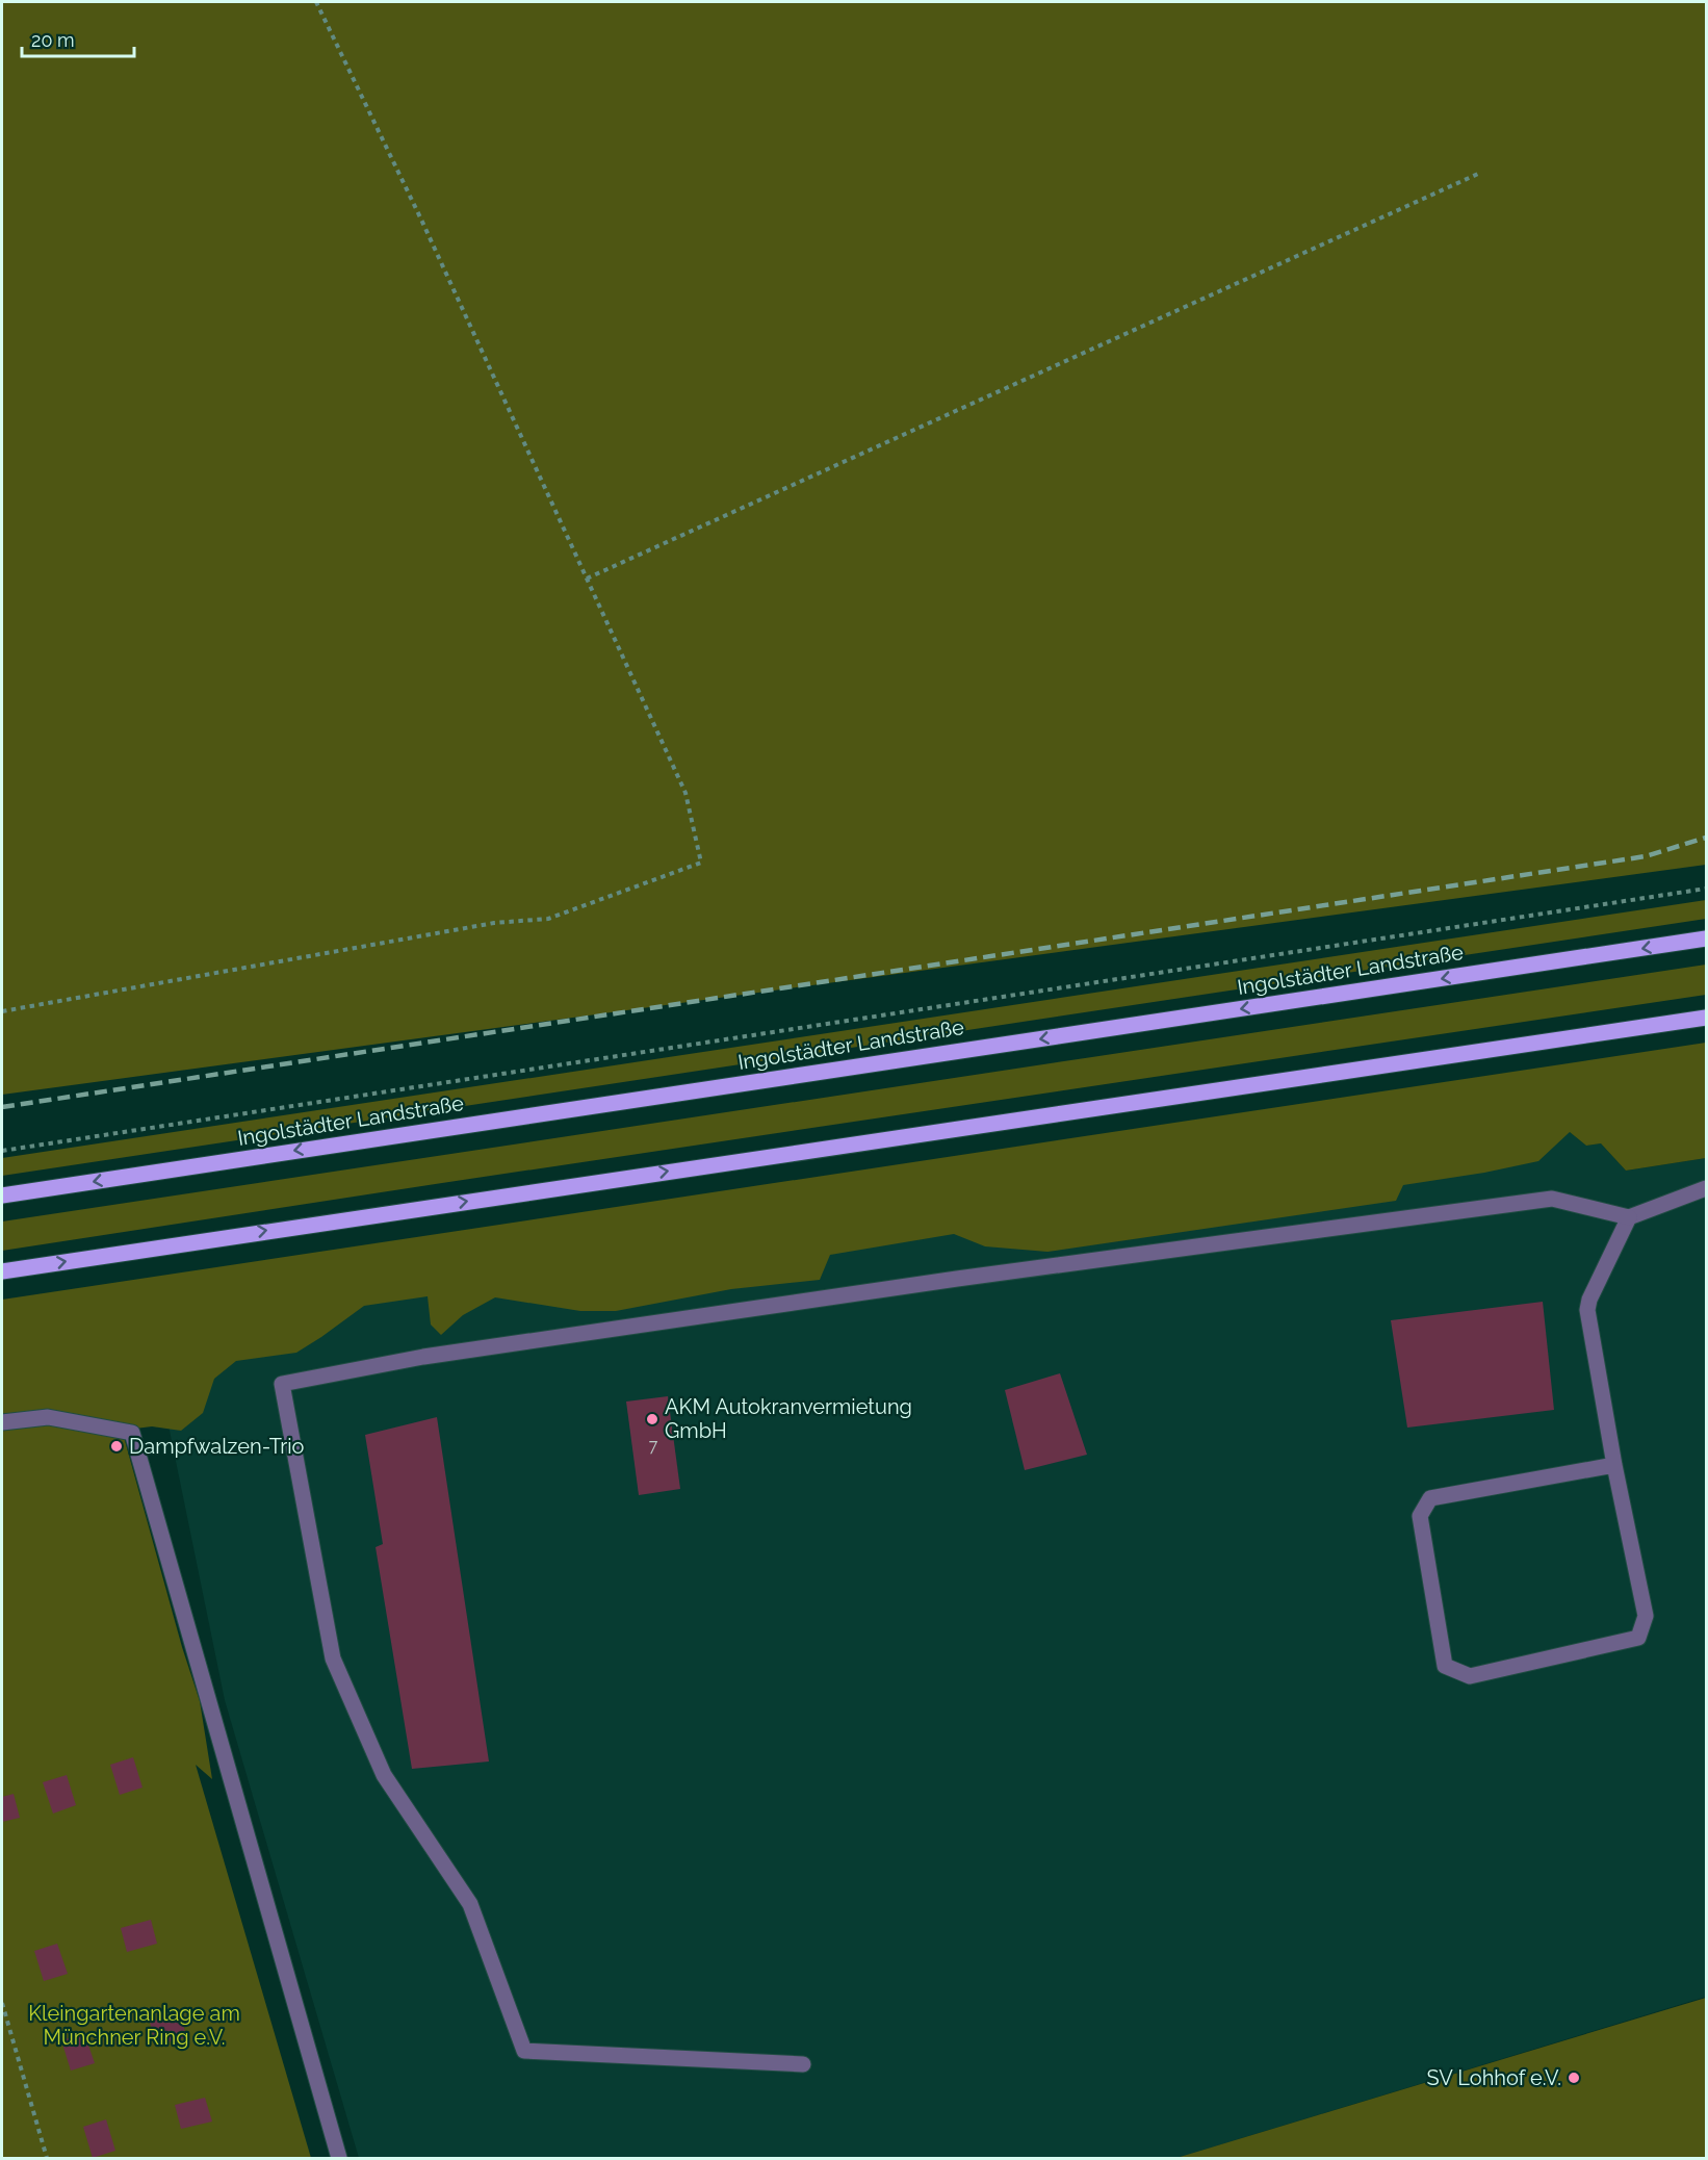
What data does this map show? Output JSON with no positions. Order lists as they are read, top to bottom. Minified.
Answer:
{"streets":{"main road":["Ingolstädter Landstraße"]},"parks":["Kleingartenanlage am Münchner Ring e.V."],"places":["AKM Autokranvermietung GmbH","Dampfwalzen-Trio","SV Lohhof e.V."],"house_numbers":["7"],"scale_bar":"20 m"}
